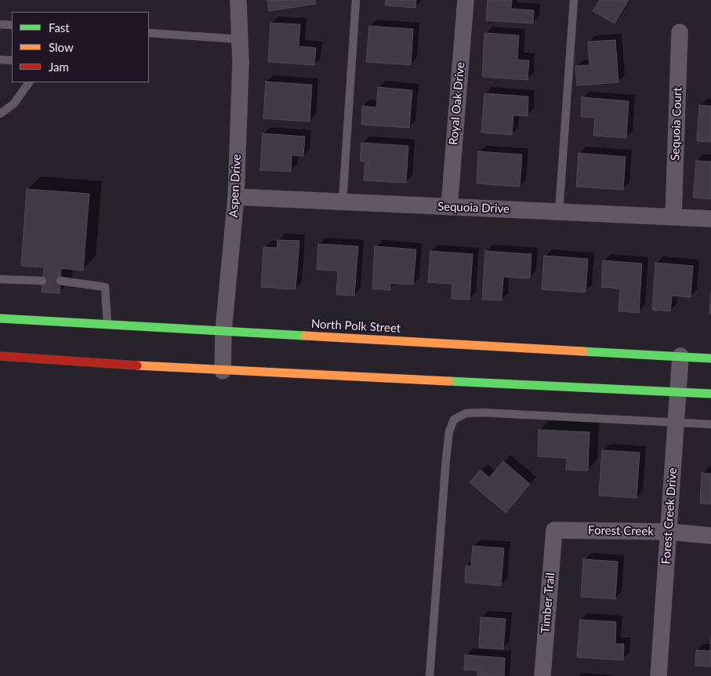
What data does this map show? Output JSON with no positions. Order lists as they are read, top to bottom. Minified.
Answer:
{"streets":{"main road":["North Polk Street"],"street":["Royal Oak Drive","Sequoia Court","Aspen Drive","Sequoia Drive","Forest Creek Drive","Forest Creek","Timber Trail"]},"crossings":[["Royal Oak Drive","Sequoia Drive"],["Sequoia Court","Sequoia Drive"],["Aspen Drive","Sequoia Drive"],["Aspen Drive","North Polk Street"],["North Polk Street","Forest Creek Drive"],["Forest Creek Drive","Forest Creek"],["Forest Creek","Timber Trail"]],"legend":["Fast","Slow","Jam"]}
